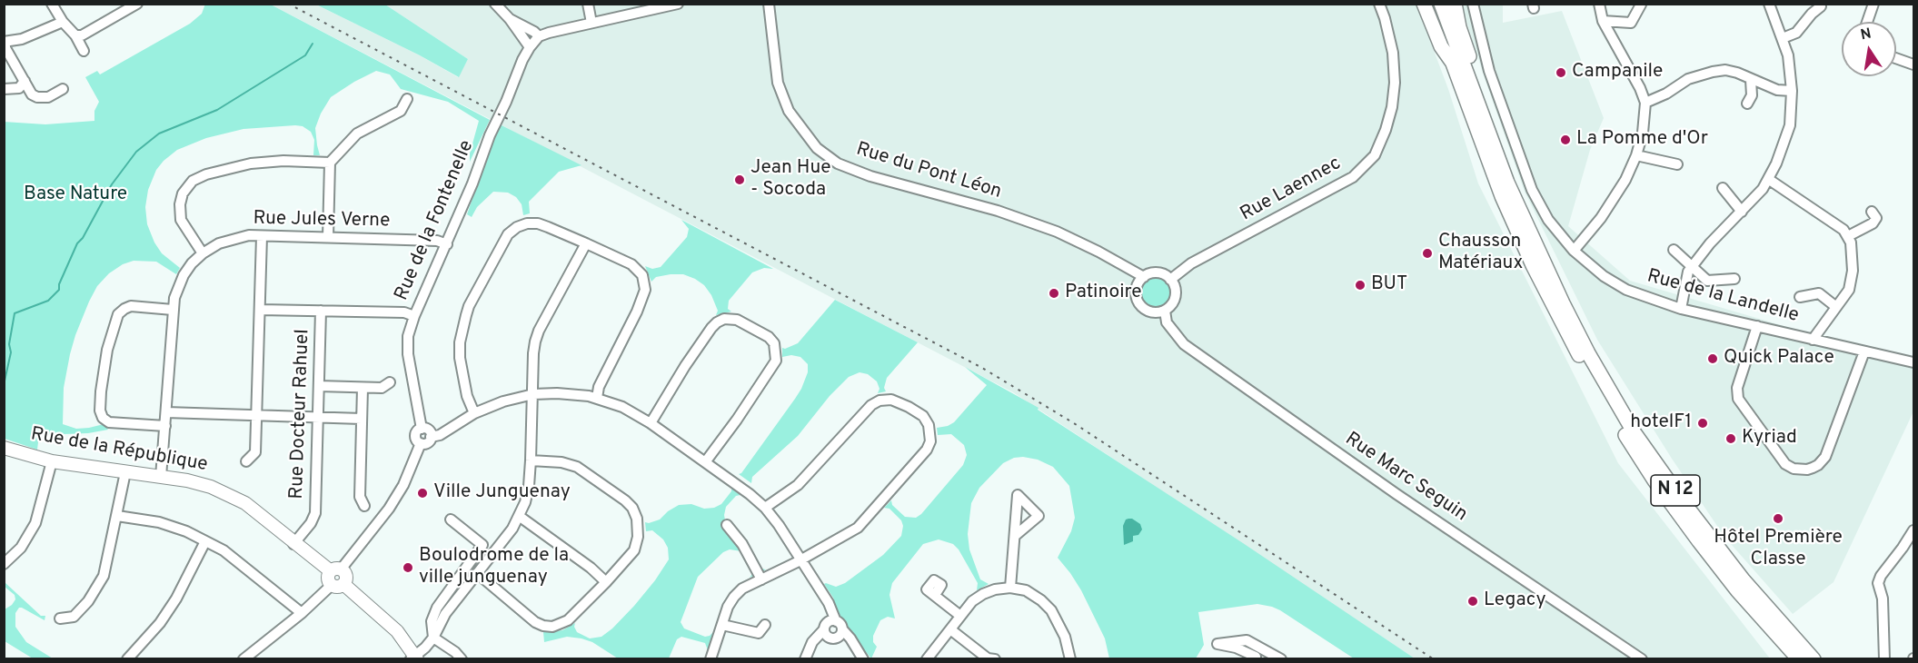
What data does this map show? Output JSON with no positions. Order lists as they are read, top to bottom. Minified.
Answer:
{"streets":{"highway":["N 12"],"main road":["Rue de la République"],"street":["Rue du Pont Léon","Rue Laennec","Rue Jules Verne","Rue de la Fontenelle","Rue de la Landelle","Rue Docteur Rahuel","Rue Marc Seguin"]},"crossings":[["Rue du Pont Léon","Rue Laennec"],["Rue du Pont Léon","Rue Marc Seguin"],["Rue Laennec","Rue Marc Seguin"],["Rue Jules Verne","Rue de la Fontenelle"],["Rue Jules Verne","Rue de la République"],["Rue de la Fontenelle","Rue de la République"],["Rue Docteur Rahuel","Rue de la République"]],"parks":["Base Nature"],"places":["Campanile","La Pomme d'Or","Jean Hue - Socoda","Chausson Matériaux","BUT","Patinoire","Quick Palace","hotelF1","Kyriad","Ville Junguenay","Hôtel Première Classe","Boulodrome de la ville junguenay","Legacy"],"north":"top"}
